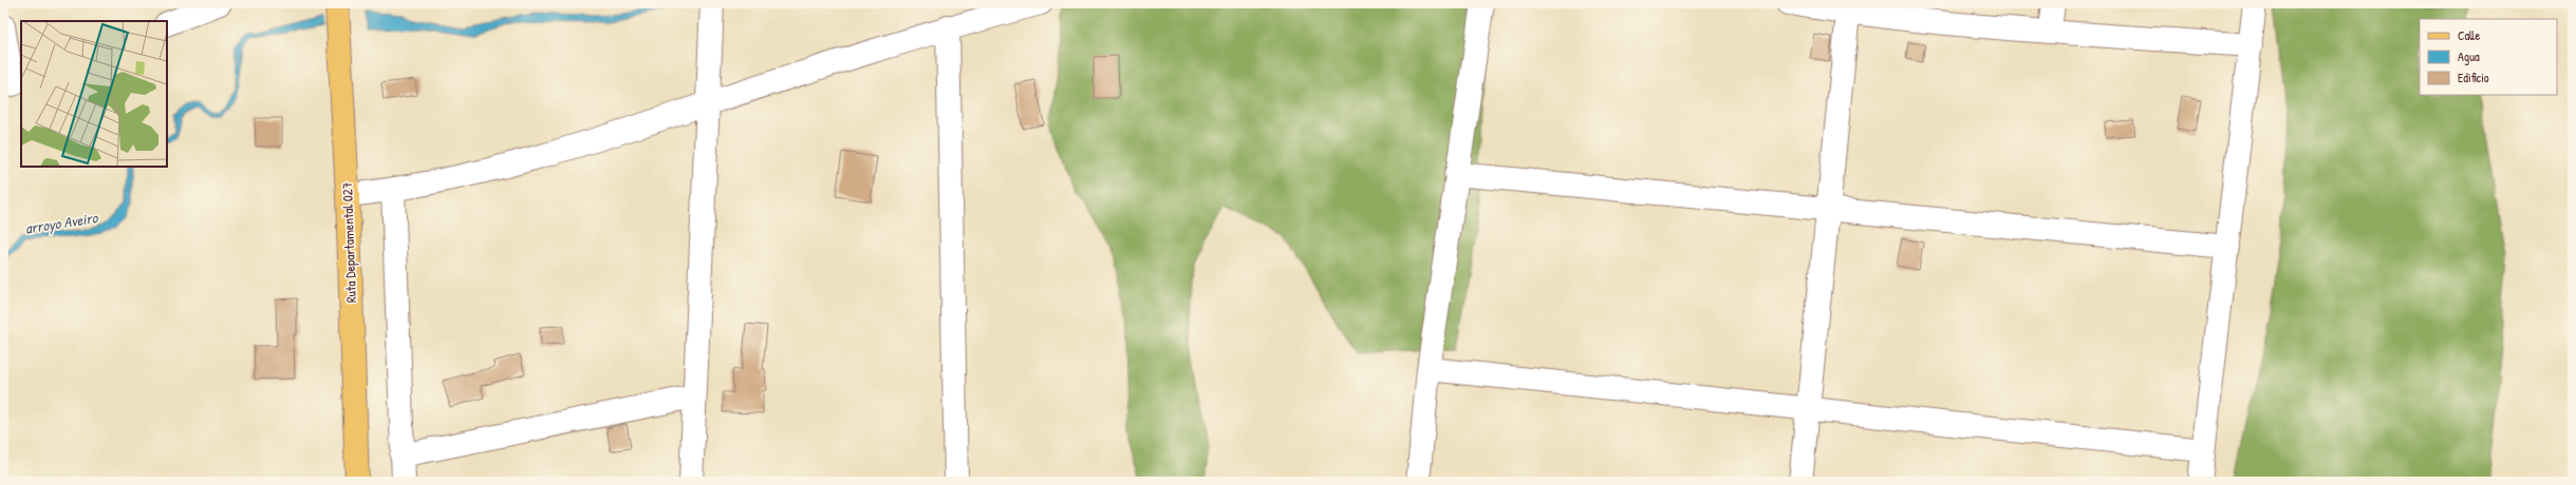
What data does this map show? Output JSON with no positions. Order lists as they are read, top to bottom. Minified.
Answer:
{"streets":{"main road":["Ruta Departamental 027"]},"water":["arroyo Aveiro"],"legend":["Calle","Agua","Edificio"]}
